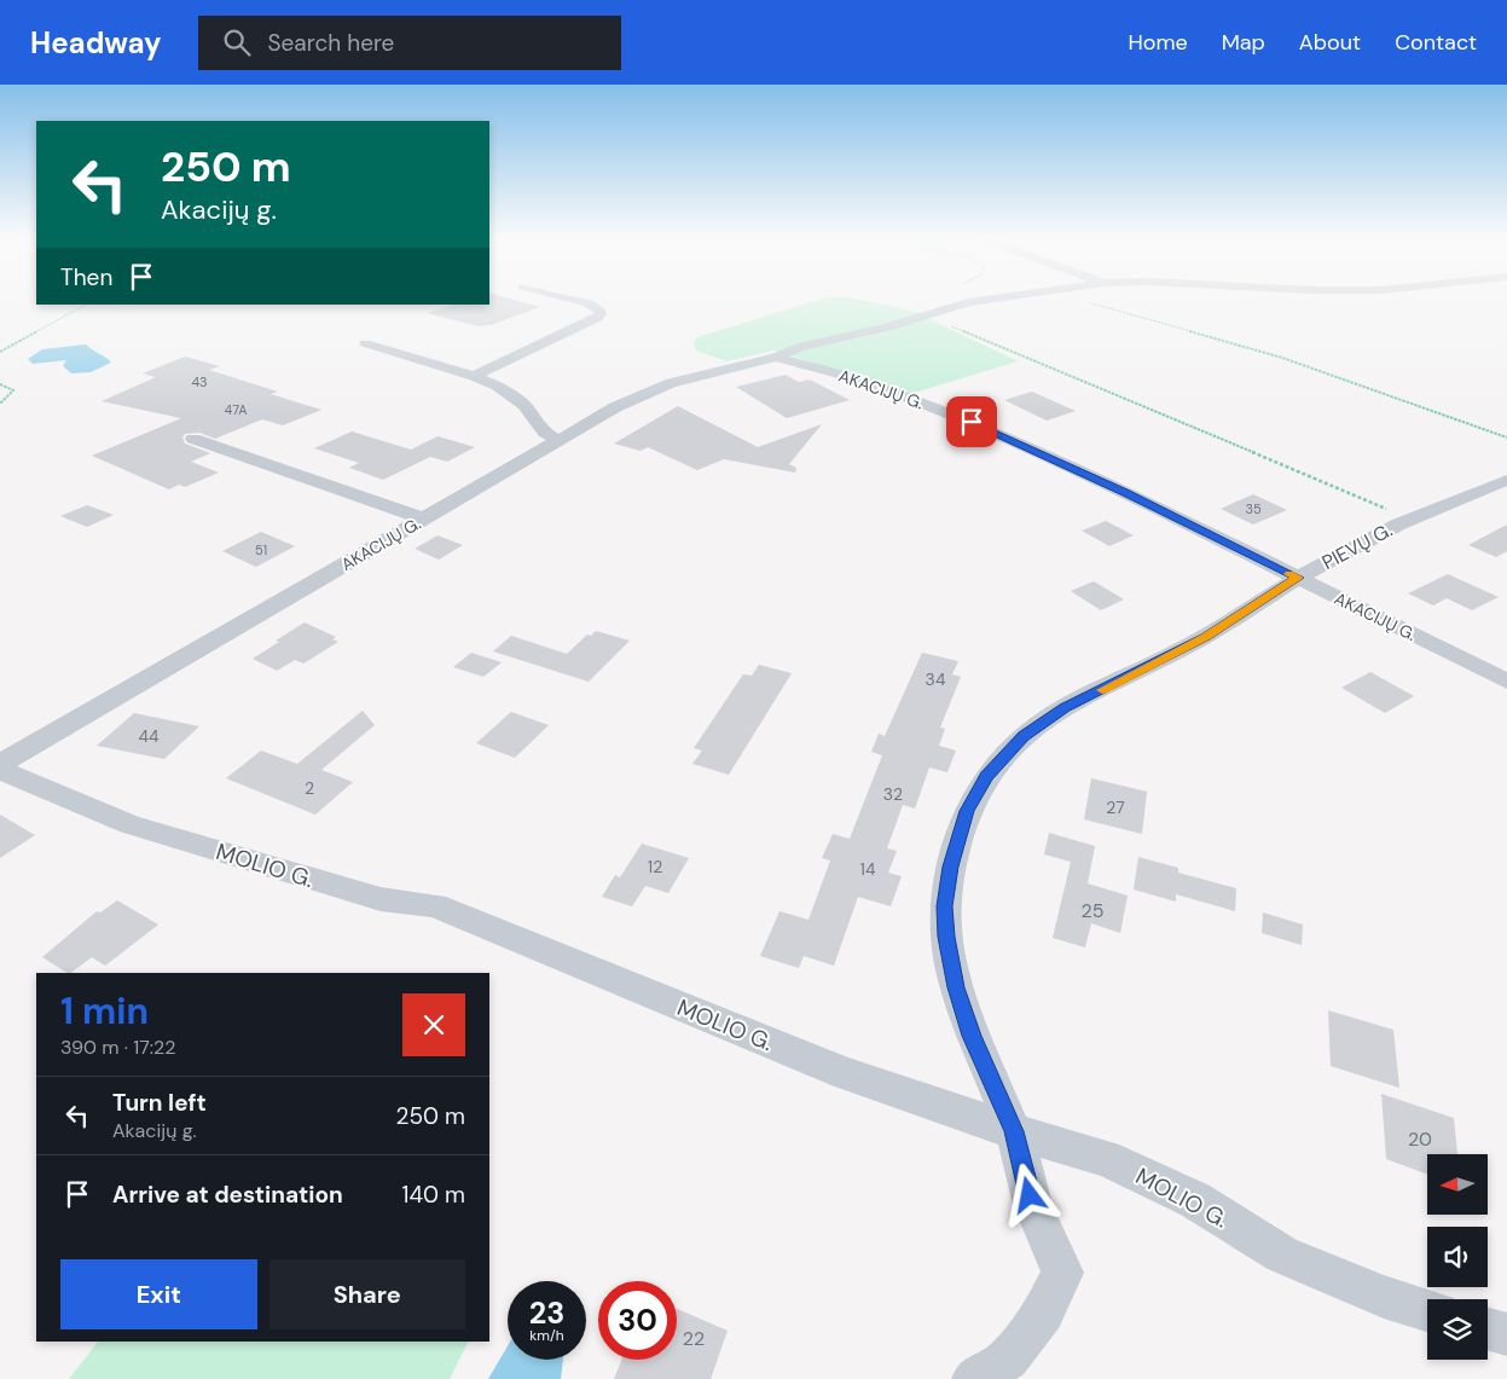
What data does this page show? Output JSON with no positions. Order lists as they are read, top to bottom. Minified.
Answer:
{"streets":{"street":["AKACIJŲ G.","PIEVŲ G.","MOLIO G."]},"crossings":[["AKACIJŲ G.","PIEVŲ G."],["PIEVŲ G.","MOLIO G."]],"house_numbers":["43","47A","35","51","34","44","2","32","27","12","14","25","20","22"],"north":"left","page":{"header":"Headway","search":"Search here","nav":["Home","Map","About","Contact"],"turn":["250 m","Akacijų g."],"then":"Then","heading":["1 min","390 m · 17:22"],"list":[{"name":"Turn left","note":"Akacijų g.","value":"250 m"},{"name":"Arrive at destination","value":"140 m"}],"buttons":["Exit","Share"],"speed":"23 km/h","limit":"30"}}
